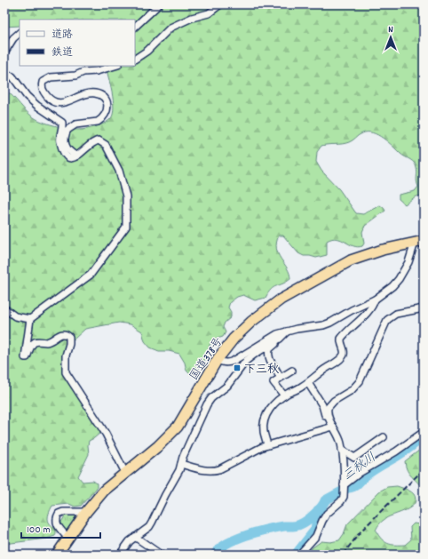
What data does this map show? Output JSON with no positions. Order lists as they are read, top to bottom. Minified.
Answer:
{"streets":{"highway":["国道378号"]},"water":["三秋川"],"places":{"transit":["下三秋"]},"legend":["道路","鉄道"],"scale_bar":"100 m","north":"top"}
